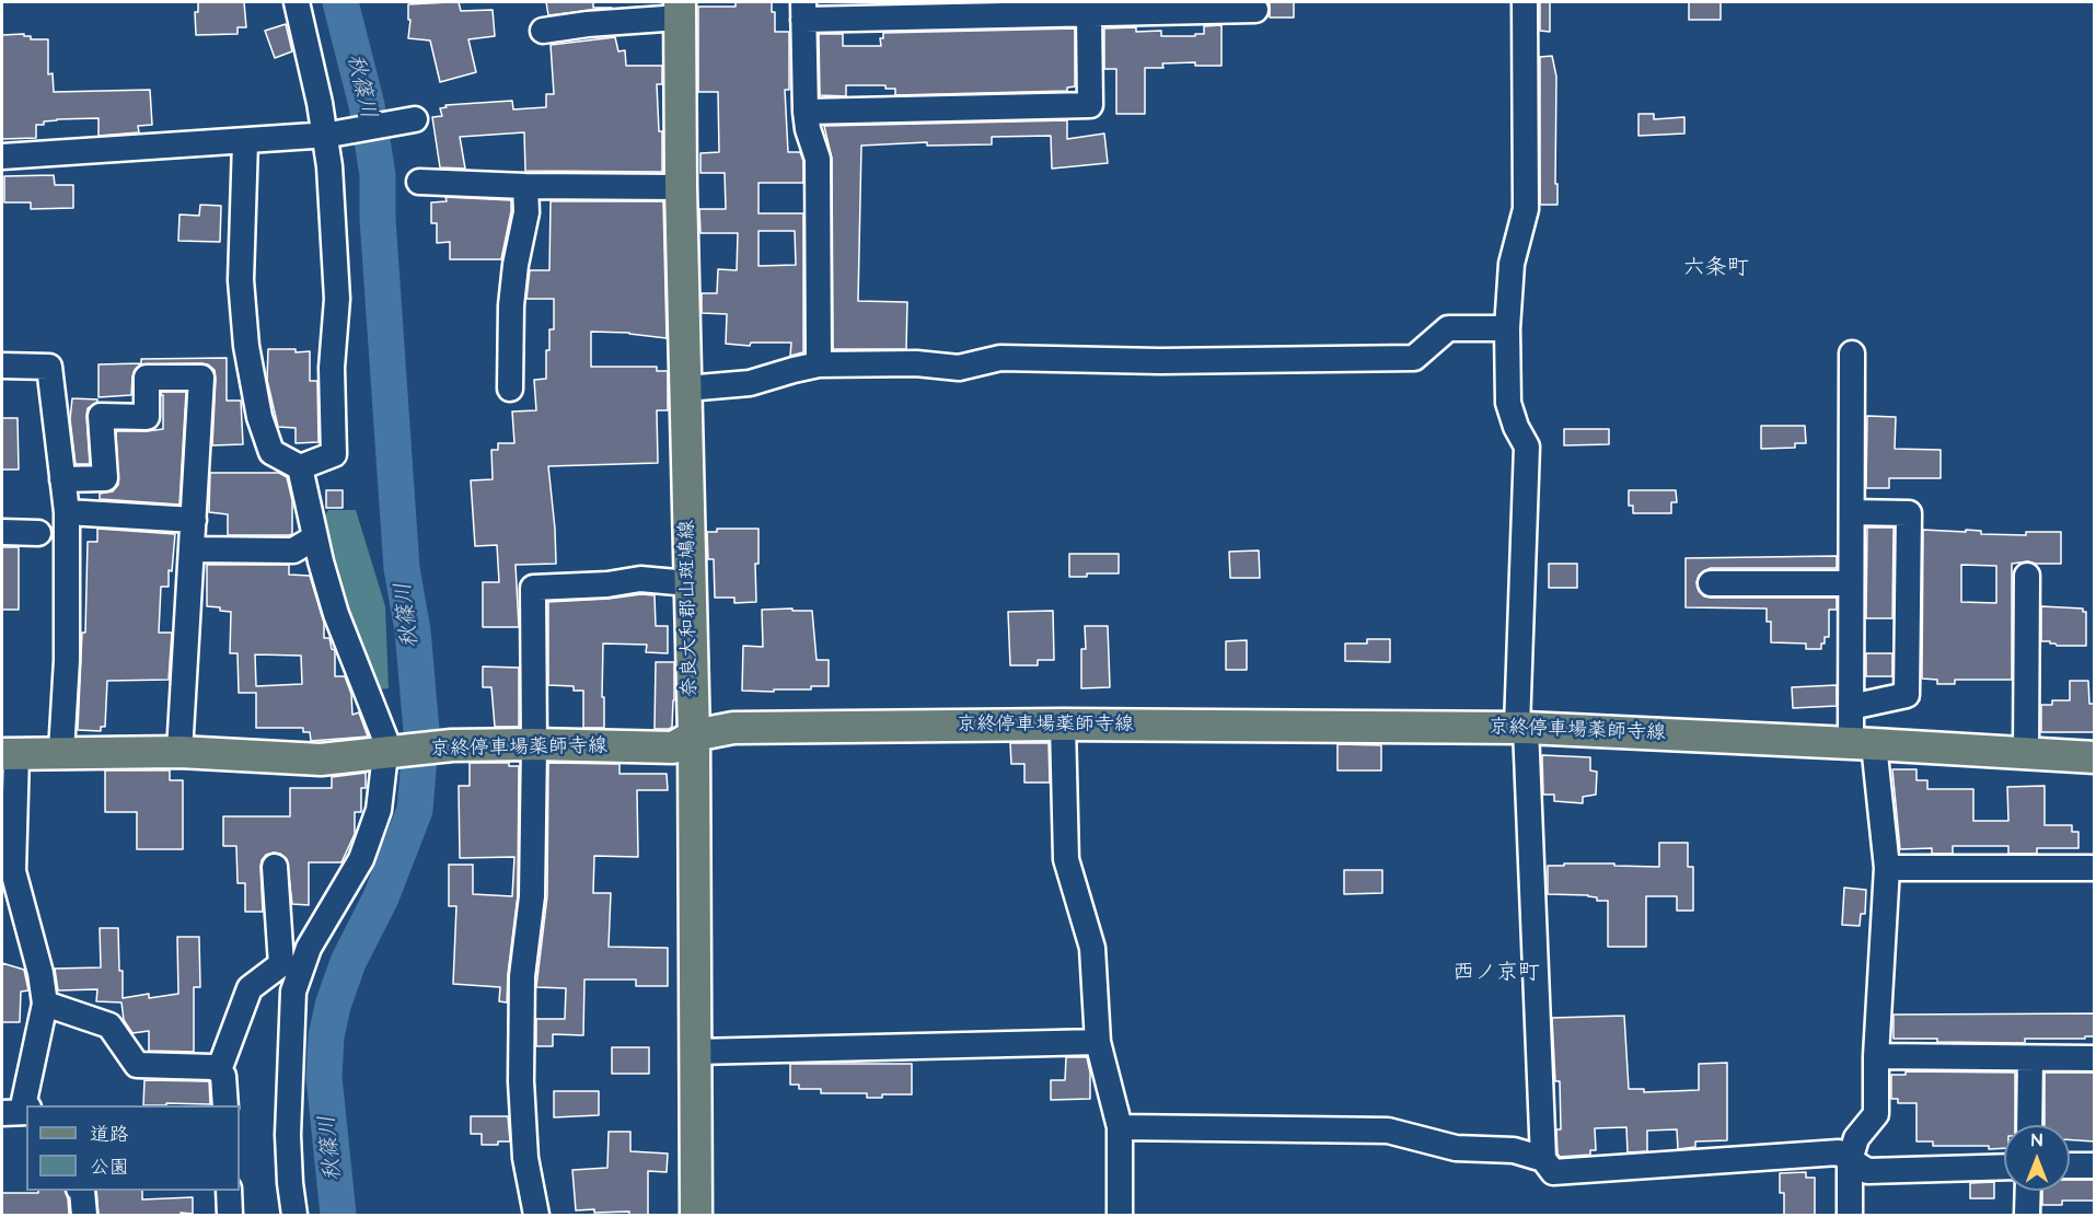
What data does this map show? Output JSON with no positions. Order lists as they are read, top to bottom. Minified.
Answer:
{"streets":{"main road":["奈良大和郡山斑鳩線","京終停車場薬師寺線"]},"crossings":[["奈良大和郡山斑鳩線","京終停車場薬師寺線"]],"districts":["六条町","西ノ京町"],"water":["秋篠川"],"legend":["道路","公園"],"north":"top"}
